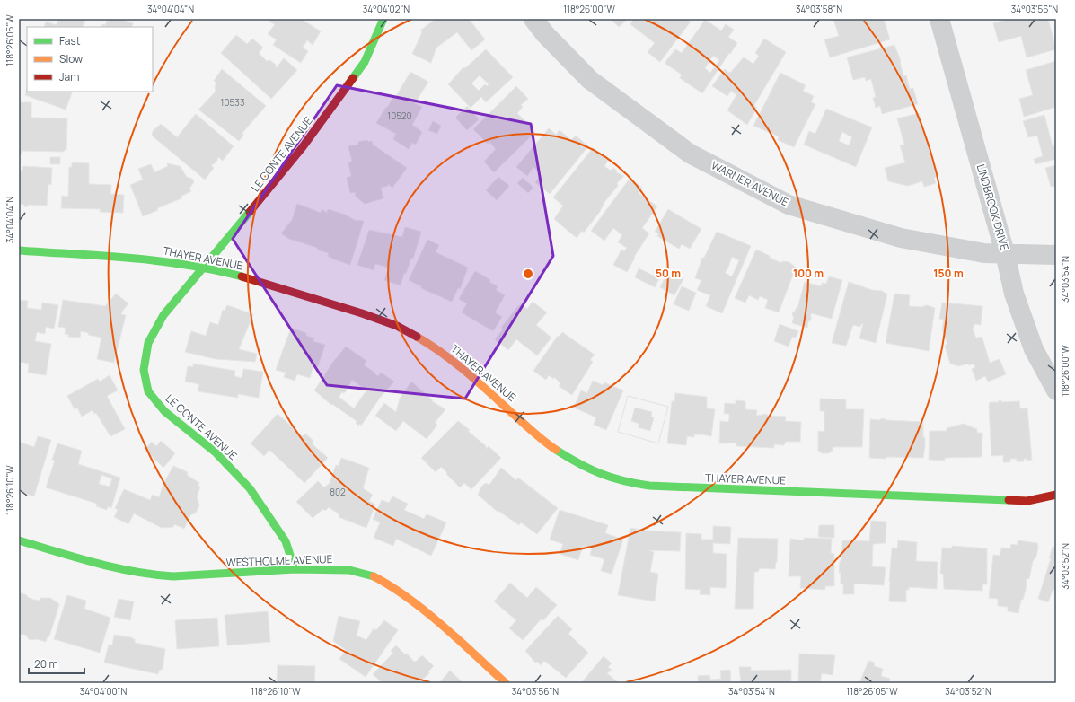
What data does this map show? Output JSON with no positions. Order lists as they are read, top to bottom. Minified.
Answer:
{"streets":{"street":["LE CONTE AVENUE","WARNER AVENUE","LINDBROOK DRIVE","THAYER AVENUE","WESTHOLME AVENUE"]},"crossings":[["LE CONTE AVENUE","THAYER AVENUE"],["LE CONTE AVENUE","WESTHOLME AVENUE"],["WARNER AVENUE","LINDBROOK DRIVE"]],"house_numbers":["10533","10520","802"],"legend":["Fast","Slow","Jam"],"scale_bar":"20 m","coordinates":["34°04'04\"N","34°04'02\"N","118°26'00\"W","34°03'58\"N","34°03'56\"N","118°26'05\"W","34°03'54\"N","118°26'10\"W","34°03'52\"N","34°04'00\"N"],"rings":["50 m","100 m","150 m"]}
